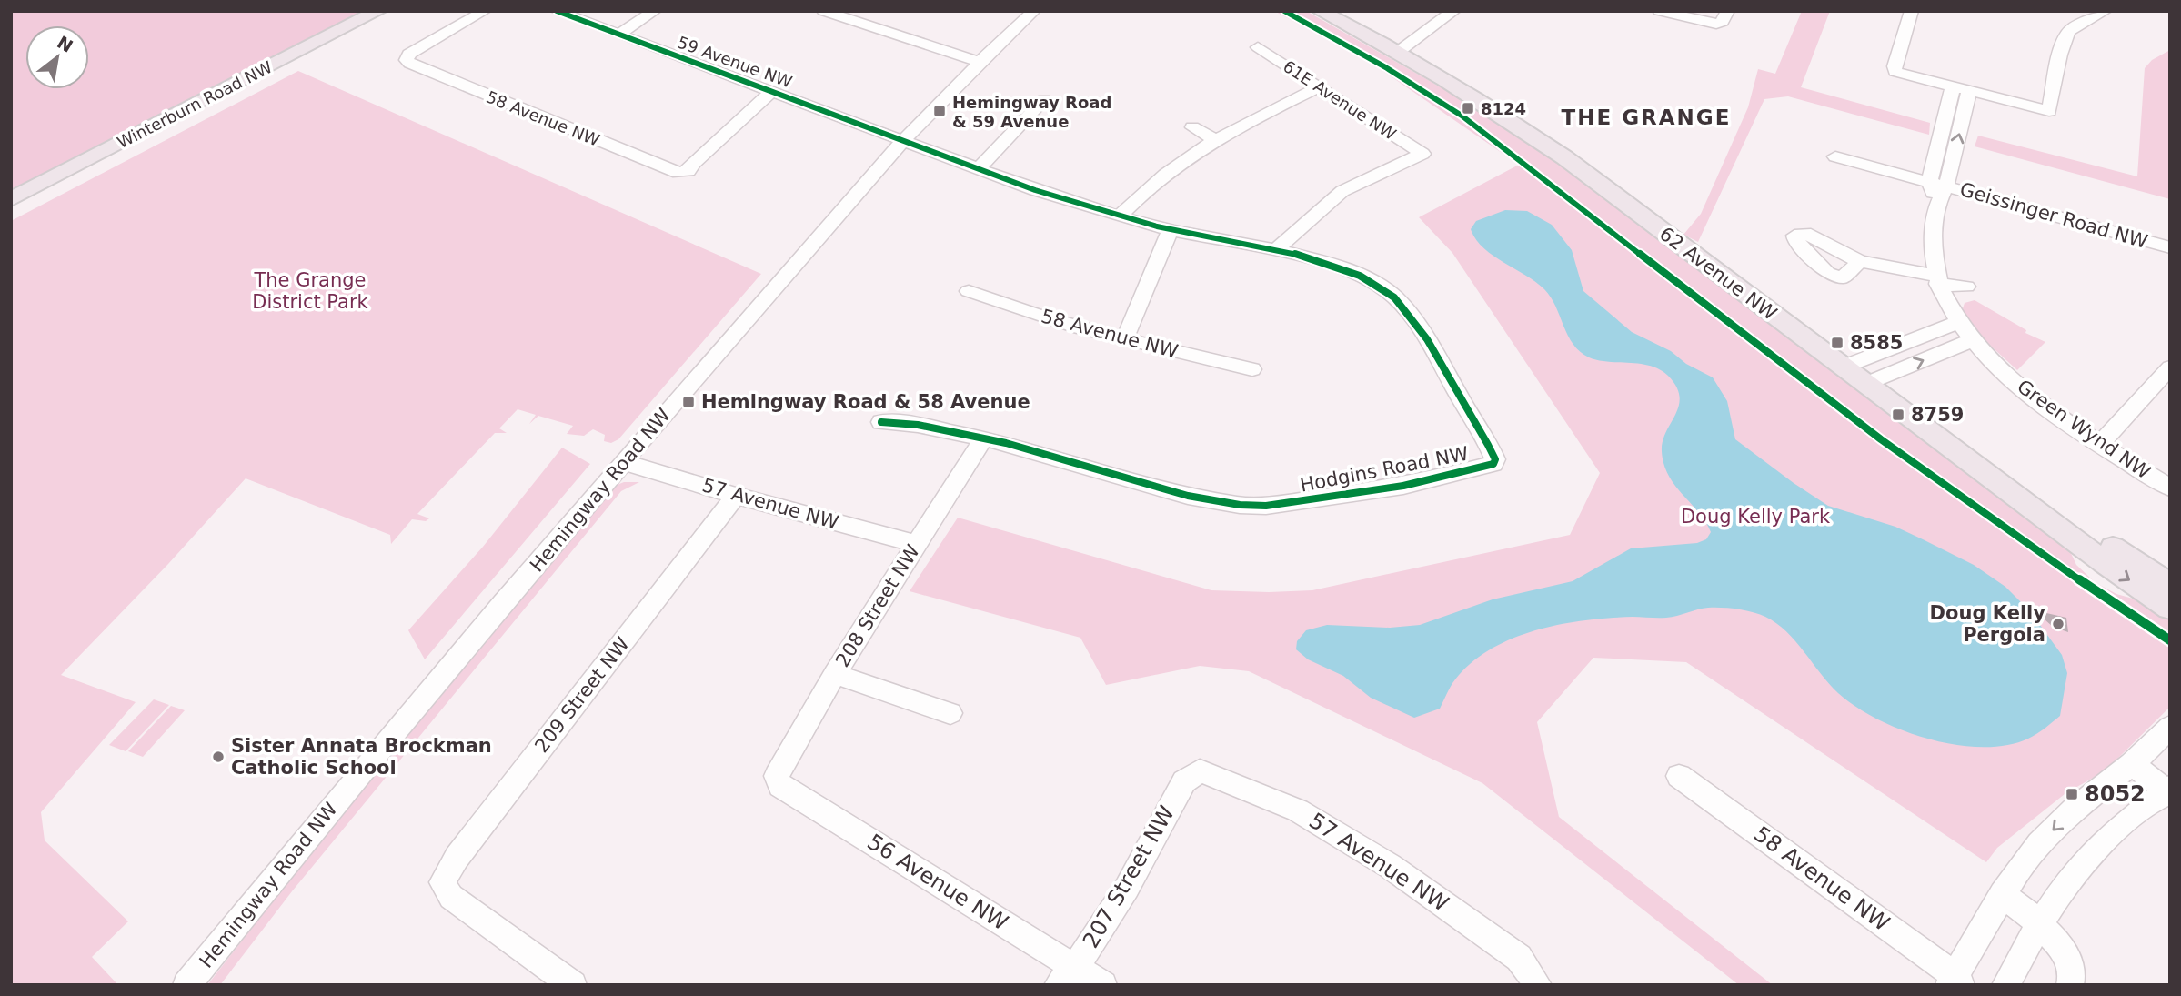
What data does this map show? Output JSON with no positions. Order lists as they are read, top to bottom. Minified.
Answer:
{"streets":{"main road":["Winterburn Road NW","62 Avenue NW"],"street":["59 Avenue NW","61E Avenue NW","58 Avenue NW","Geissinger Road NW","Green Wynd NW","Hodgins Road NW","Hemingway Road NW","57 Avenue NW","208 Street NW","209 Street NW","207 Street NW","56 Avenue NW"]},"crossings":[["59 Avenue NW","58 Avenue NW"],["59 Avenue NW","Hodgins Road NW"],["59 Avenue NW","Hemingway Road NW"],["61E Avenue NW","Hodgins Road NW"],["Hodgins Road NW","Hemingway Road NW"],["Hodgins Road NW","208 Street NW"],["Hemingway Road NW","57 Avenue NW"],["57 Avenue NW","208 Street NW"],["57 Avenue NW","209 Street NW"],["57 Avenue NW","207 Street NW"],["208 Street NW","56 Avenue NW"],["207 Street NW","56 Avenue NW"]],"districts":["THE GRANGE"],"parks":["The Grange District Park","Doug Kelly Park"],"places":{"transit":["8124","Hemingway Road & 59 Avenue","8585","Hemingway Road & 58 Avenue","8759","8052"],"other":["Doug Kelly Pergola","Sister Annata Brockman Catholic School"]},"north":"top right"}
